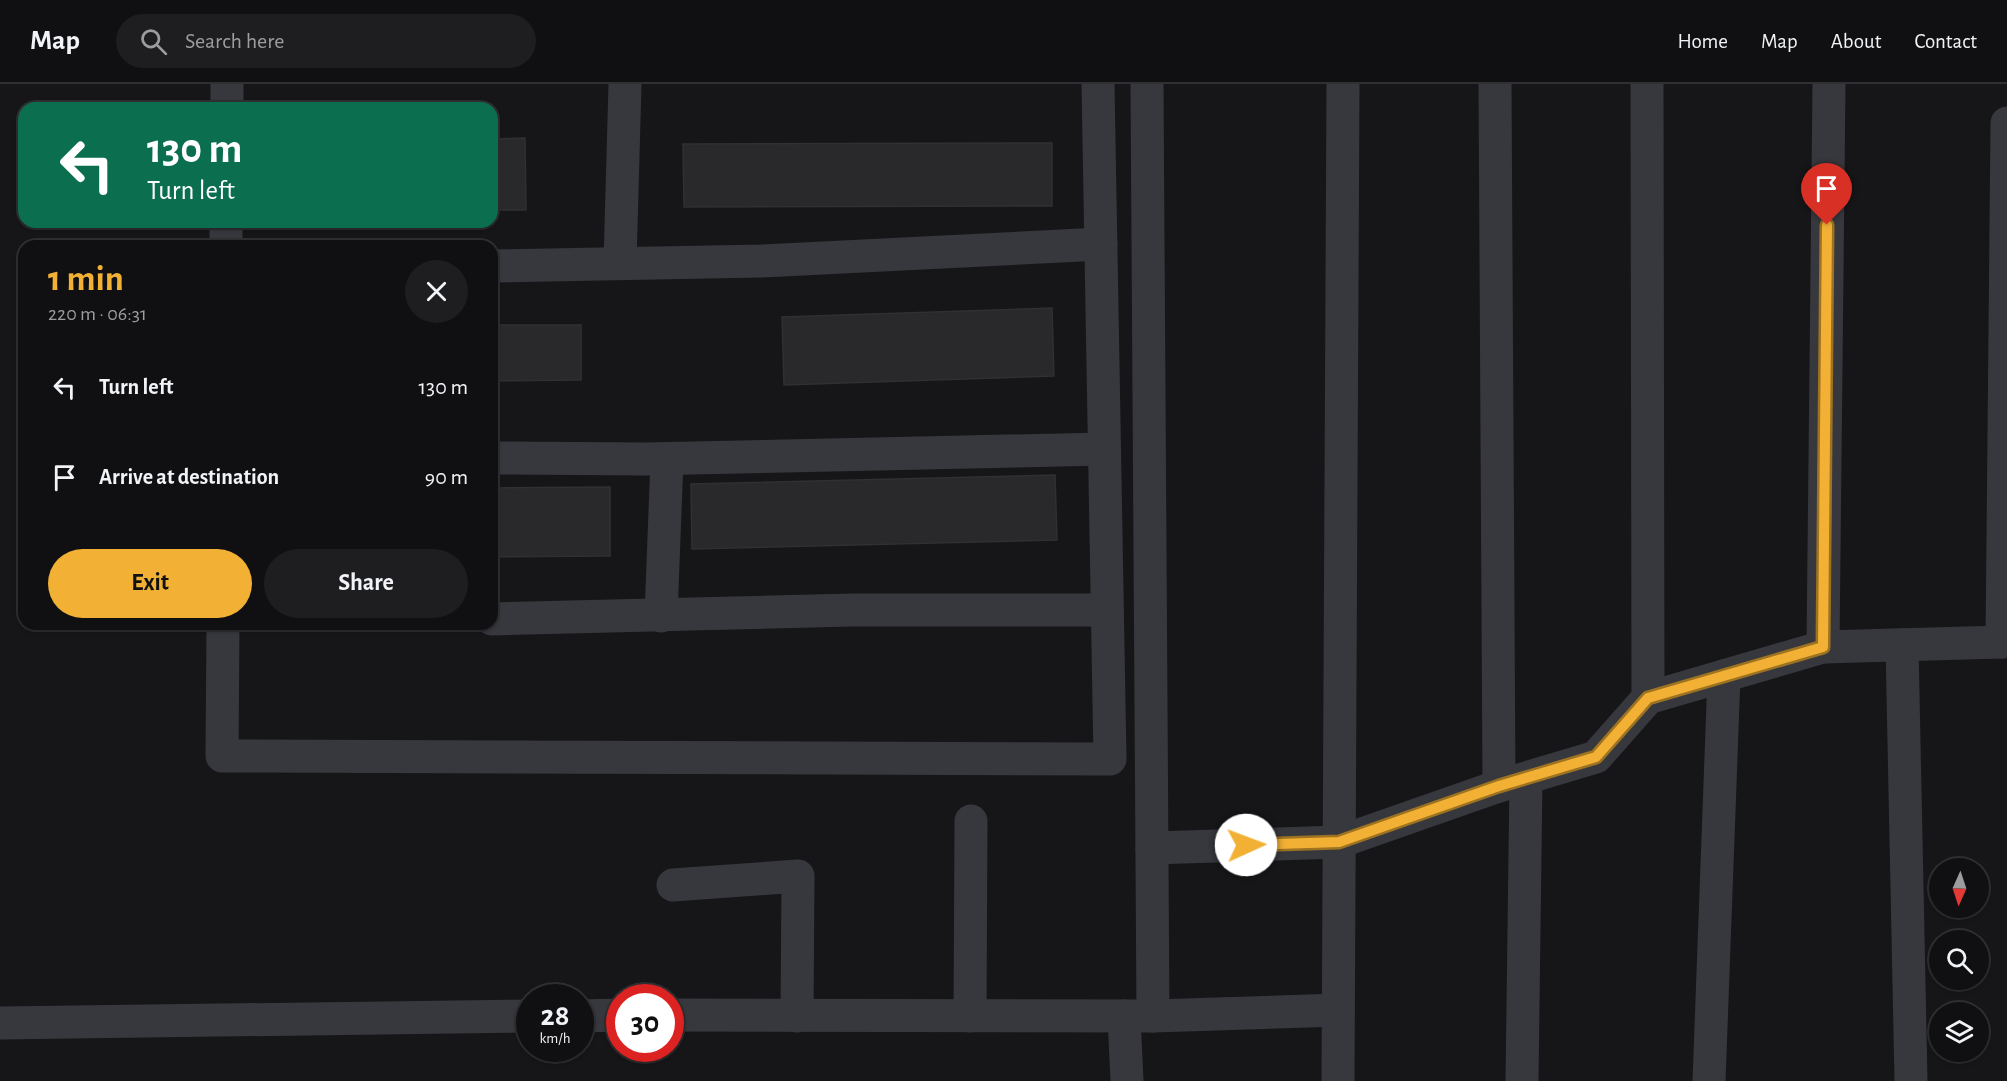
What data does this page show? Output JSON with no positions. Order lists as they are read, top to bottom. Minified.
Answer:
{"north":"bottom","page":{"header":"Map","search":"Search here","nav":["Home","Map","About","Contact"],"turn":["130 m","Turn left"],"heading":["1 min","220 m · 06:31"],"list":[{"name":"Turn left","value":"130 m"},{"name":"Arrive at destination","value":"90 m"}],"buttons":["Exit","Share"],"speed":"28 km/h","limit":"30"}}
